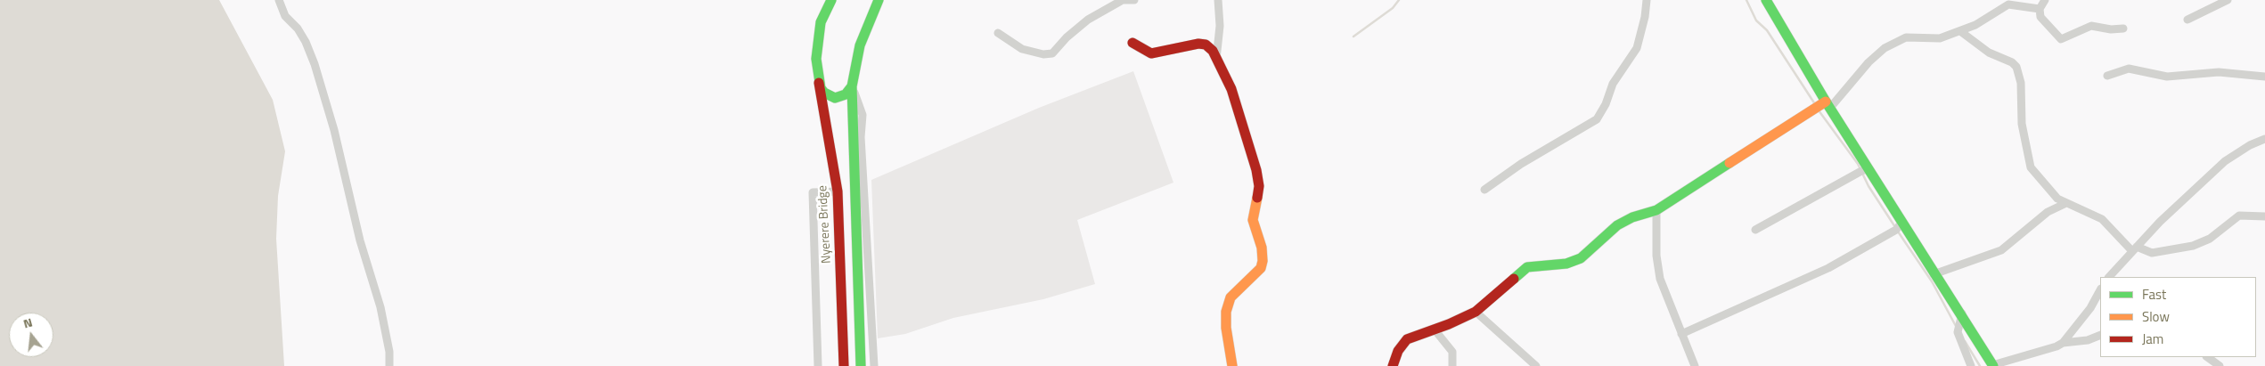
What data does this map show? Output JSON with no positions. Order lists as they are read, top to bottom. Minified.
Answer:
{"streets":{"street":["Nyerere Bridge"]},"legend":["Fast","Slow","Jam"],"north":"top"}
